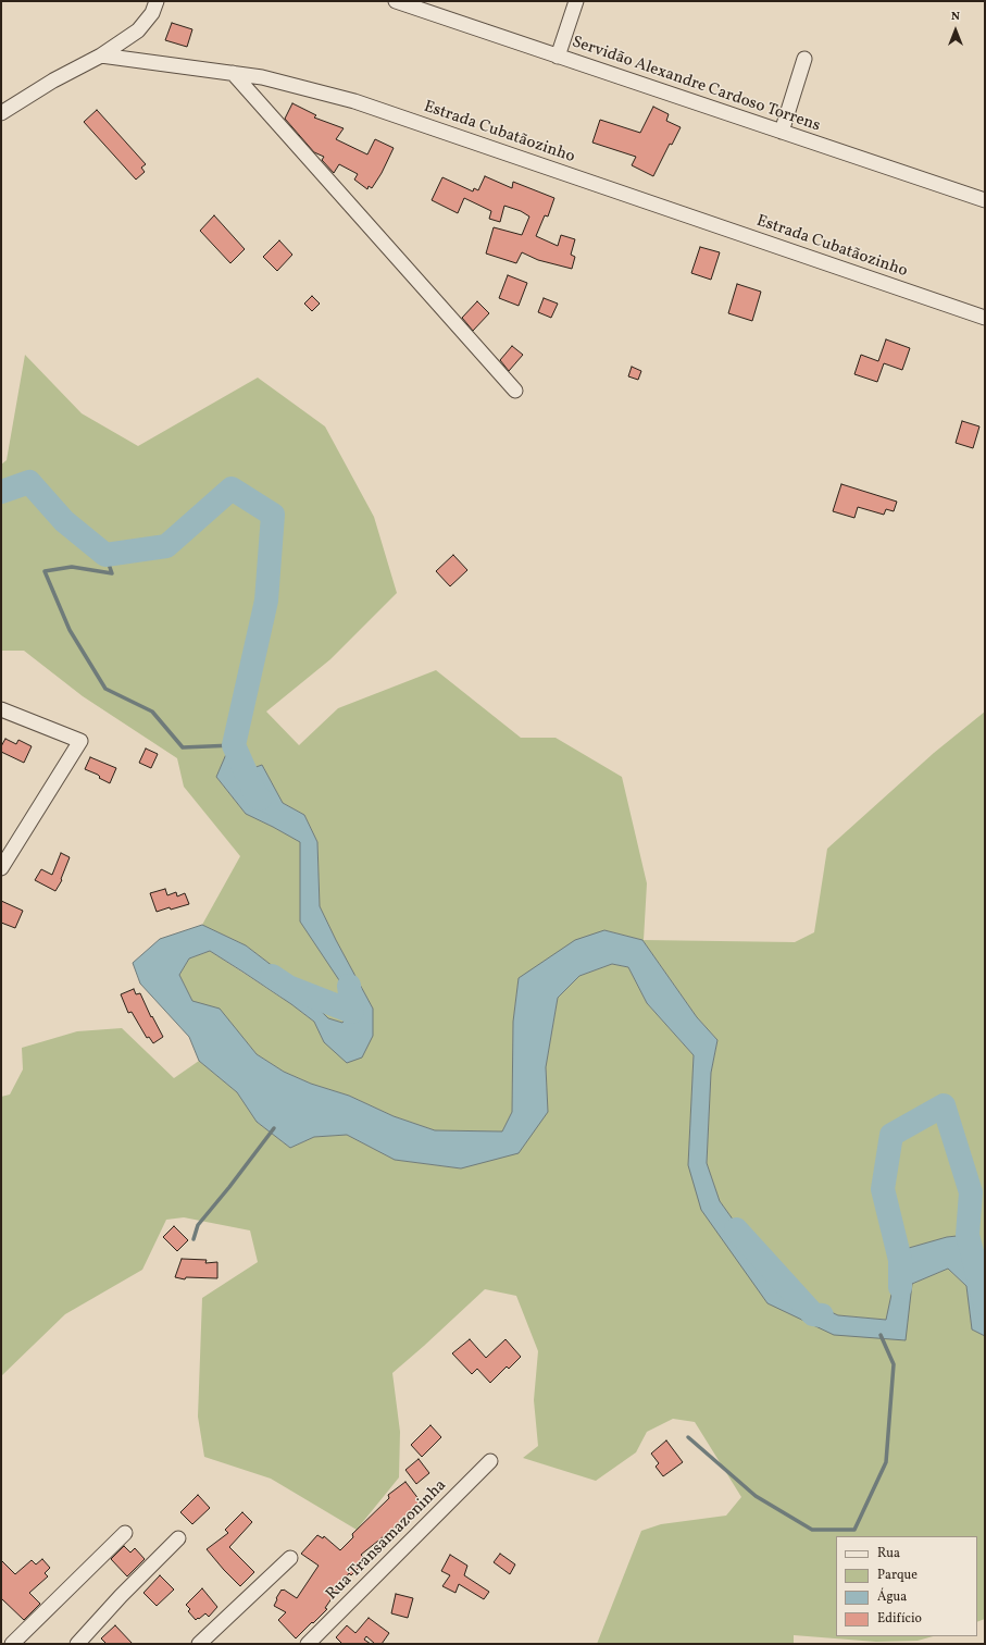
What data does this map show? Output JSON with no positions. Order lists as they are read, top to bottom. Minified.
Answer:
{"streets":{"street":["Servidão Alexandre Cardoso Torrens","Estrada Cubatãozinho","Rua Transamazoninha"]},"legend":["Rua","Parque","Água","Edifício"],"north":"top"}
